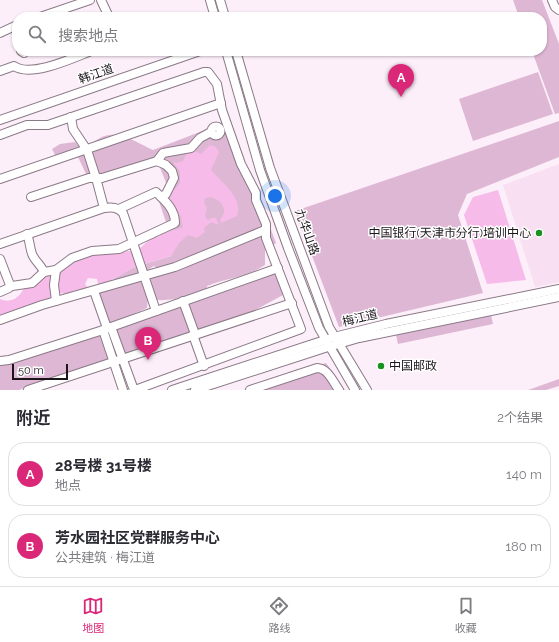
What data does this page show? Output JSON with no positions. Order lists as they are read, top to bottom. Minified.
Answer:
{"streets":{"street":["韩江道","九华山路","梅江道"]},"crossings":[["九华山路","梅江道"]],"places":["中国银行(天津市分行)培训中心","中国邮政"],"scale_bar":"50 m","page":{"search":"搜索地点","pins":["A","B"],"scale":"50 m","heading":["附近","2个结果"],"list":[{"mark":"A","name":"28号楼 31号楼","note":"地点","value":"140 m"},{"mark":"B","name":"芳水园社区党群服务中心","note":"公共建筑 · 梅江道","value":"180 m"}],"nav":["地图","路线","收藏"]}}
